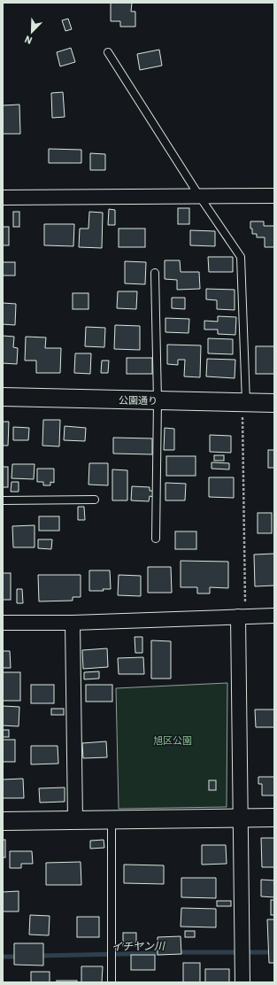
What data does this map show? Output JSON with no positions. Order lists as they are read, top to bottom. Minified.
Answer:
{"streets":{"street":["公園通り"]},"water":["イチヤン川"],"parks":["旭区公園"],"north":"bottom left"}
